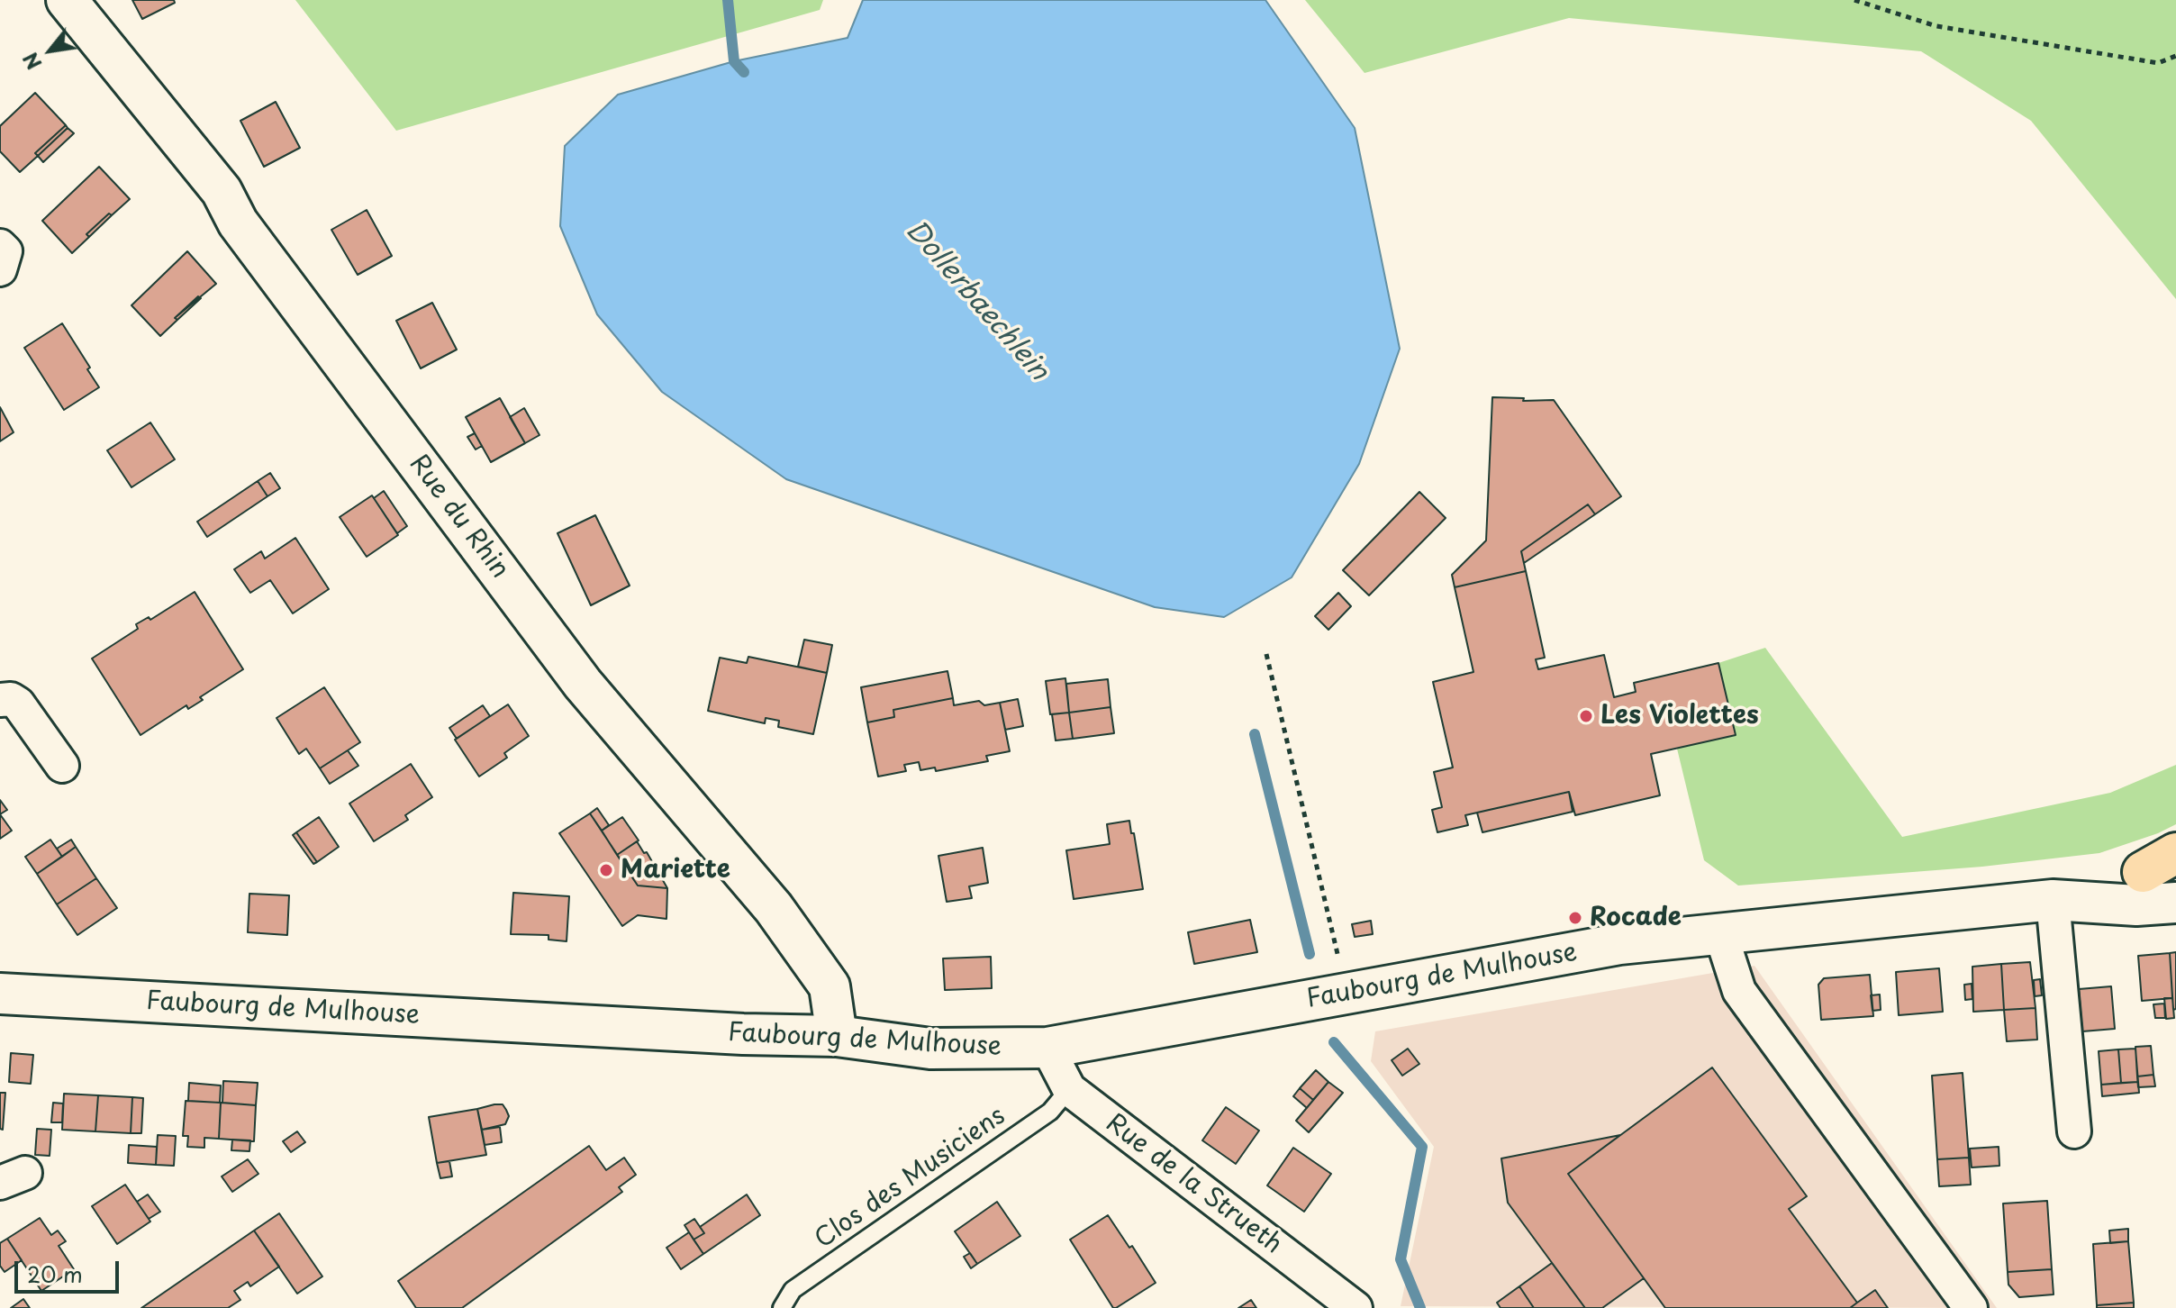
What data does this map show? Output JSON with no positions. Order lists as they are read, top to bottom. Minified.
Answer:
{"streets":{"main road":["Rue du Rhin","Faubourg de Mulhouse"],"street":["Rue de la Strueth"],"lane":["Clos des Musiciens"]},"crossings":[["Rue du Rhin","Faubourg de Mulhouse"],["Faubourg de Mulhouse","Rue de la Strueth"],["Clos des Musiciens","Rue de la Strueth"]],"water":["Dollerbaechlein"],"places":["Les Violettes","Mariette","Rocade"],"scale_bar":"20 m","north":"bottom left"}
